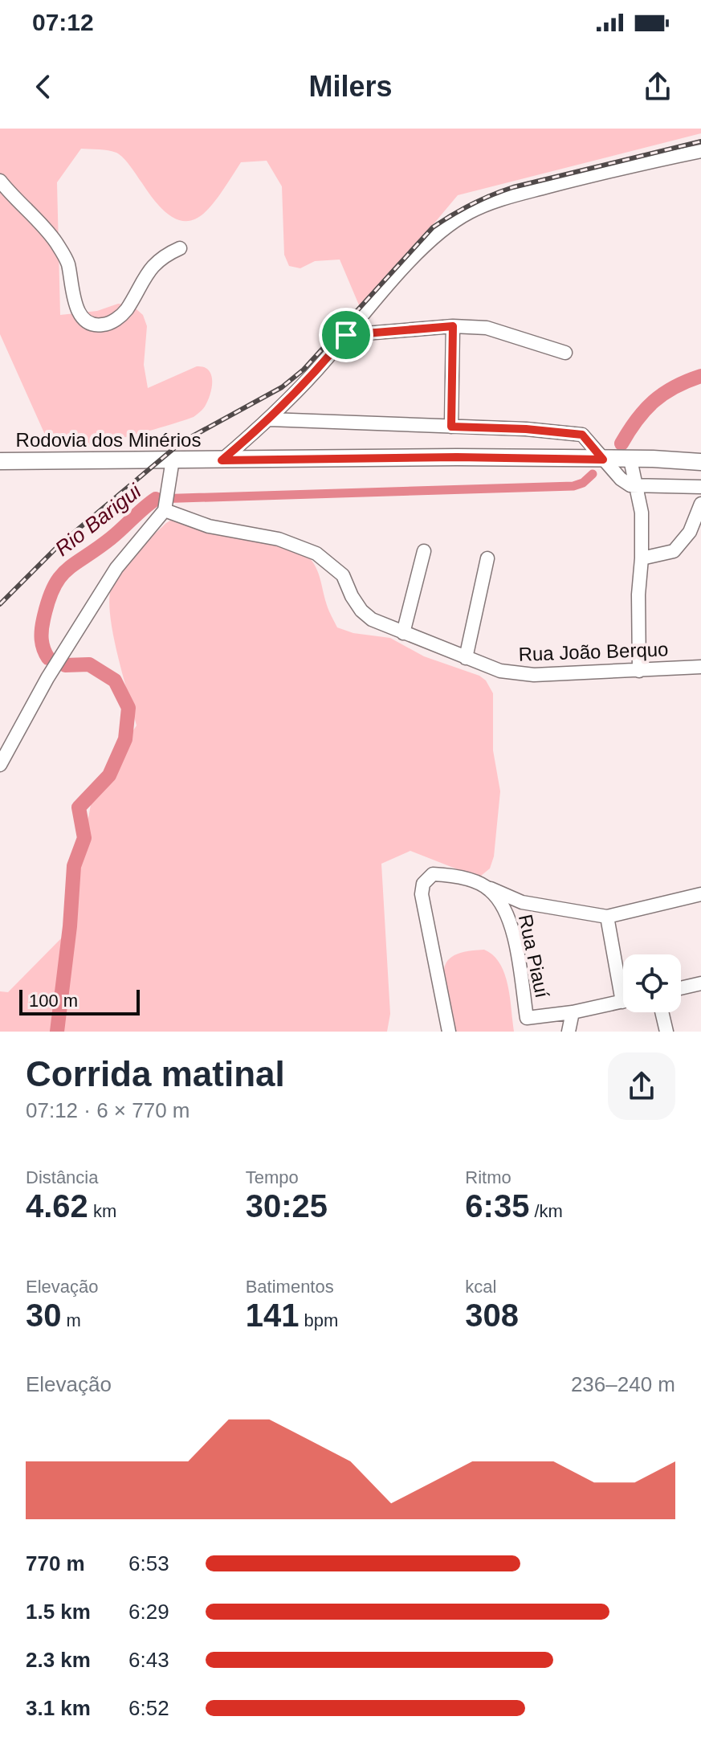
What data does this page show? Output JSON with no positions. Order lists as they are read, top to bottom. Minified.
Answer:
{"streets":{"main road":["Rodovia dos Minérios"],"street":["Rua João Berquo","Rua Piauí"]},"water":["Rio Barigui"],"scale_bar":"100 m","page":{"status":"07:12","header":"Milers","scale":"100 m","heading":["Corrida matinal","07:12 · 6 × 770 m"],"stats":[["Distância","4.62 km"],["Tempo","30:25"],["Ritmo","6:35 /km"],["Elevação","30 m"],["Batimentos","141 bpm"],["kcal","308"]],"chart":["Elevação","236–240 m"],"list":[{"name":"770 m","note":"6:53"},{"name":"1.5 km","note":"6:29"},{"name":"2.3 km","note":"6:43"},{"name":"3.1 km","note":"6:52"}]}}
